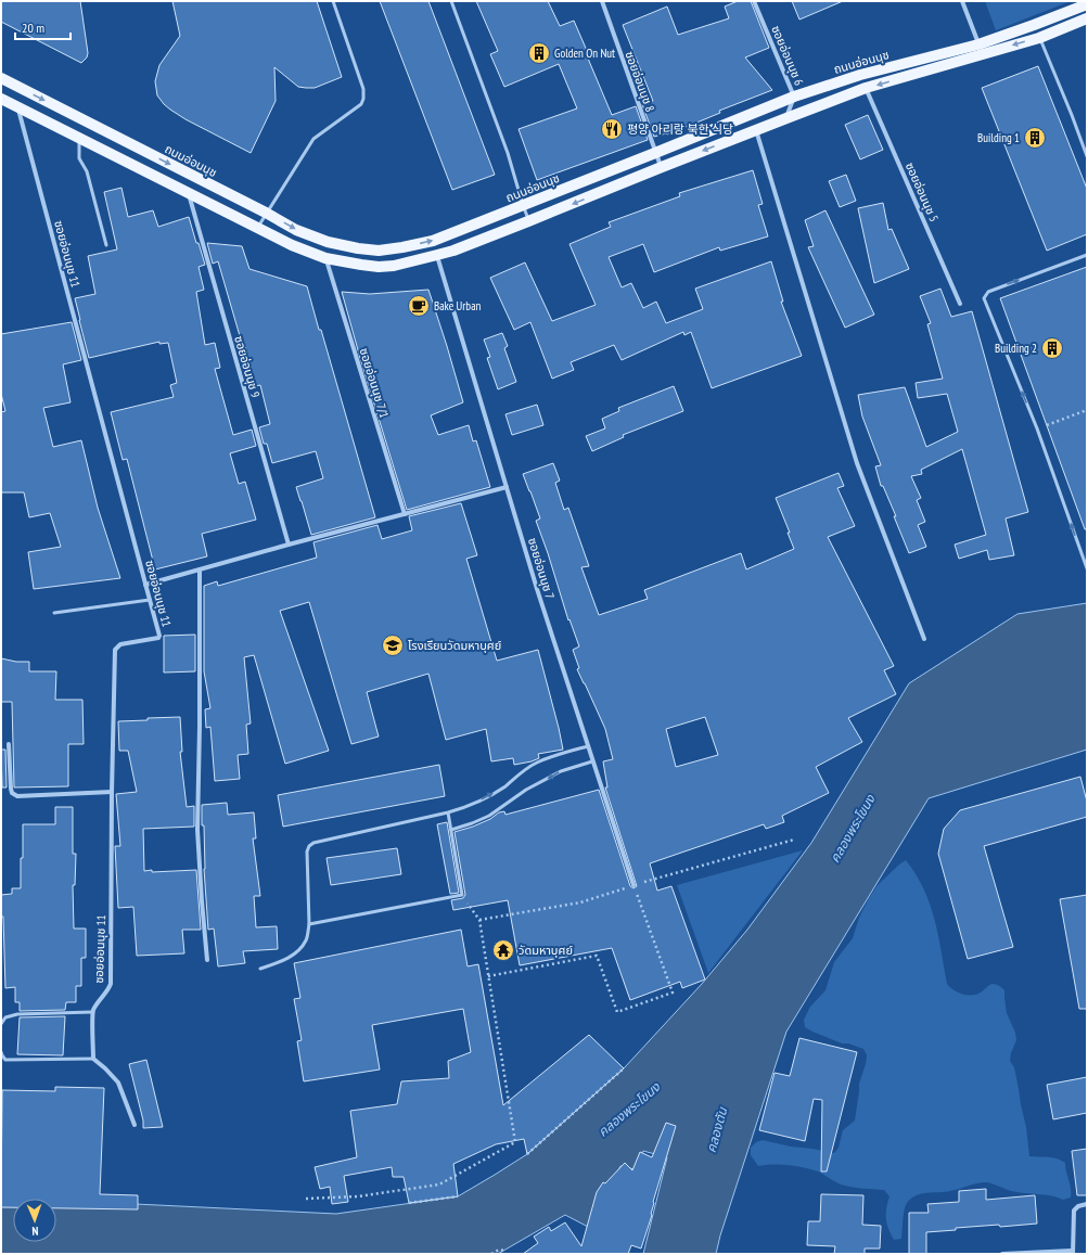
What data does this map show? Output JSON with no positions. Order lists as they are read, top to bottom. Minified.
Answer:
{"streets":{"main road":["ถนนอ่อนนุช"],"street":["ซอยอ่อนนุช 6","ซอยอ่อนนุช 8","ซอยอ่อนนุช 5","ซอยอ่อนนุช 11","ซอยอ่อนนุช 9","ซอยอ่อนนุช 7/1","ซอยอ่อนนุช 7"]},"crossings":[["ซอยอ่อนนุช 6","ถนนอ่อนนุช"],["ถนนอ่อนนุช","ซอยอ่อนนุช 8"]],"water":["คลองพระโขนง","คลองตัน"],"places":{"building":["Golden On Nut","Building 1","Building 2"],"restaurant":["평양 아리랑 북한 식당"],"cafe":["Bake Urban"],"school or university":["โรงเรียนวัดมหาบุศย์"],"temple":["วัดมหาบุศย์"]},"scale_bar":"20 m","north":"bottom"}
